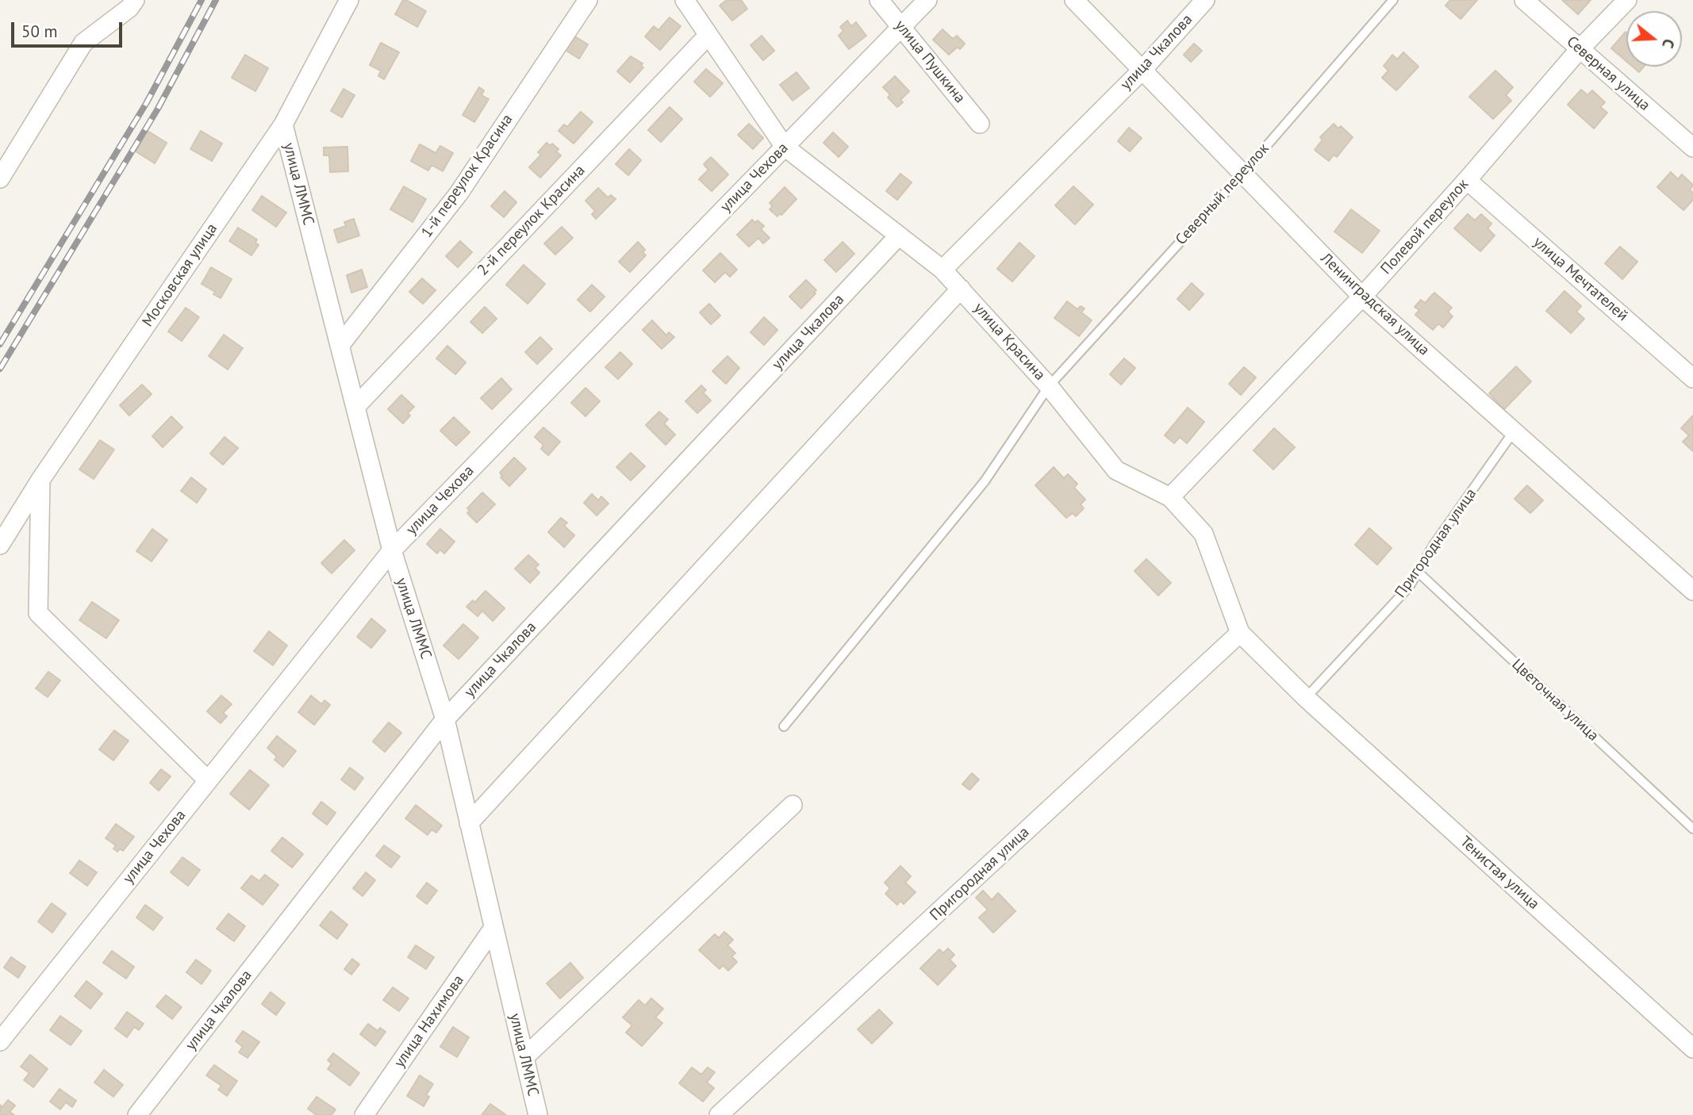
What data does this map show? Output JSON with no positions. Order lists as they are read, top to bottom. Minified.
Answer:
{"streets":{"street":["улица Чкалова","улица Пушкина","Северная улица","1-й переулок Красина","улица Чехова","улица ЛММС","2-й переулок Красина","Полевой переулок","Московская улица","улица Мечтателей","Ленинградская улица","улица Красина","Пригородная улица","Тенистая улица","улица Нахимова"],"lane":["Северный переулок","Цветочная улица"]},"crossings":[["улица Чкалова","улица ЛММС"],["улица Чкалова","Ленинградская улица"],["улица Чкалова","улица Красина"],["улица Пушкина","улица Чехова"],["Северная улица","Полевой переулок"],["1-й переулок Красина","улица ЛММС"],["улица Чехова","улица ЛММС"],["улица Чехова","улица Красина"],["улица ЛММС","2-й переулок Красина"],["улица ЛММС","Московская улица"],["улица ЛММС","улица Нахимова"],["Северный переулок","Ленинградская улица"],["Северный переулок","улица Красина"],["2-й переулок Красина","улица Красина"],["Полевой переулок","улица Мечтателей"],["Полевой переулок","Ленинградская улица"],["Полевой переулок","улица Красина"],["Ленинградская улица","Пригородная улица"],["улица Красина","Пригородная улица"],["улица Красина","Тенистая улица"],["Пригородная улица","Цветочная улица"],["Пригородная улица","Тенистая улица"]],"scale_bar":"50 m","north":"right"}
